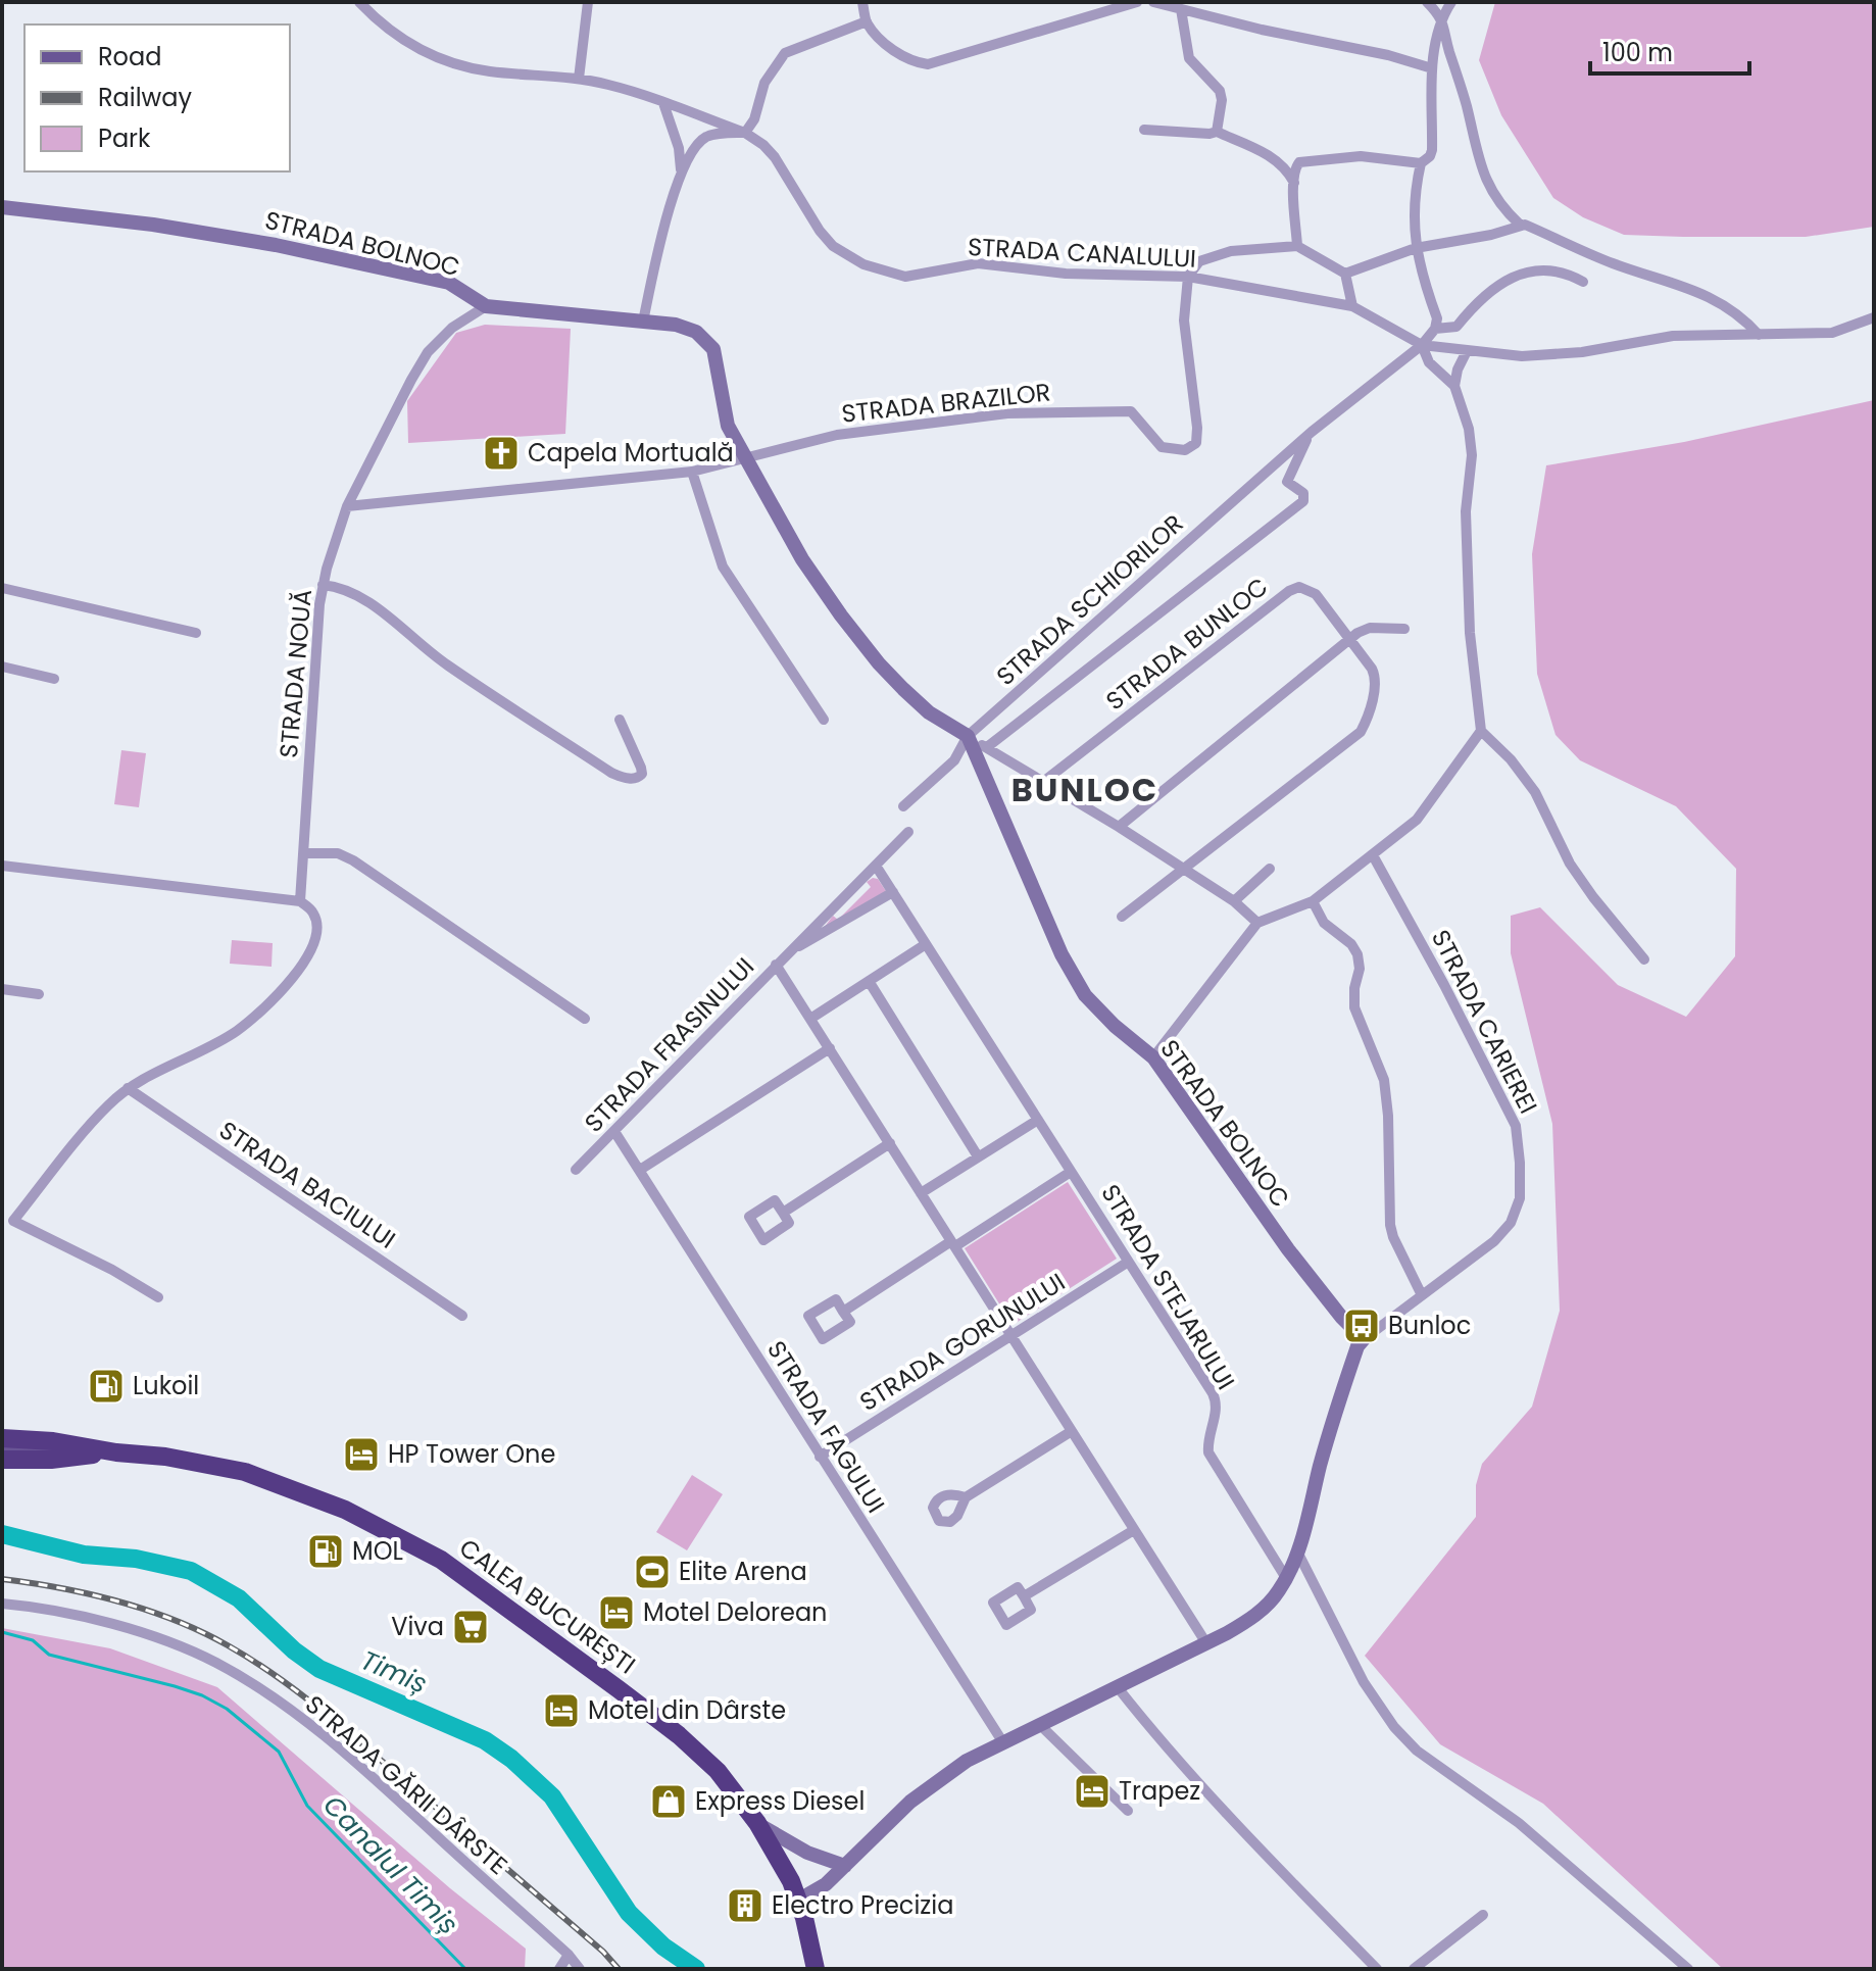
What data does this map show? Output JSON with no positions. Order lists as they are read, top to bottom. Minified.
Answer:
{"streets":{"highway":["CALEA BUCUREȘTI"],"street":["STRADA BOLNOC","STRADA CANALULUI","STRADA BRAZILOR","STRADA SCHIORILOR","STRADA BUNLOC","STRADA NOUĂ","STRADA CARIEREI","STRADA FRASINULUI","STRADA BACIULUI","STRADA STEJARULUI","STRADA GORUNULUI","STRADA FAGULUI","STRADA GĂRII DÂRSTE"]},"crossings":[["STRADA BOLNOC","STRADA BRAZILOR"],["STRADA BOLNOC","STRADA SCHIORILOR"],["STRADA BOLNOC","STRADA NOUĂ"],["STRADA BOLNOC","STRADA CARIEREI"],["STRADA CANALULUI","STRADA BRAZILOR"],["STRADA CANALULUI","STRADA SCHIORILOR"],["STRADA BRAZILOR","STRADA NOUĂ"],["STRADA NOUĂ","STRADA BACIULUI"],["STRADA FRASINULUI","STRADA STEJARULUI"],["STRADA FRASINULUI","STRADA FAGULUI"],["STRADA STEJARULUI","STRADA GORUNULUI"],["STRADA GORUNULUI","STRADA FAGULUI"]],"districts":["BUNLOC"],"water":["Timiș","Canalul Timiș"],"places":{"church":["Capela Mortuală"],"bus stop":["Bunloc"],"fuel station":["Lukoil","MOL"],"hotel":["HP Tower One","Motel Delorean","Motel din Dârste","Trapez"],"sports":["Elite Arena"],"supermarket":["Viva"],"shop":["Express Diesel"],"building":["Electro Precizia"]},"legend":["Road","Railway","Park"],"scale_bar":"100 m"}
